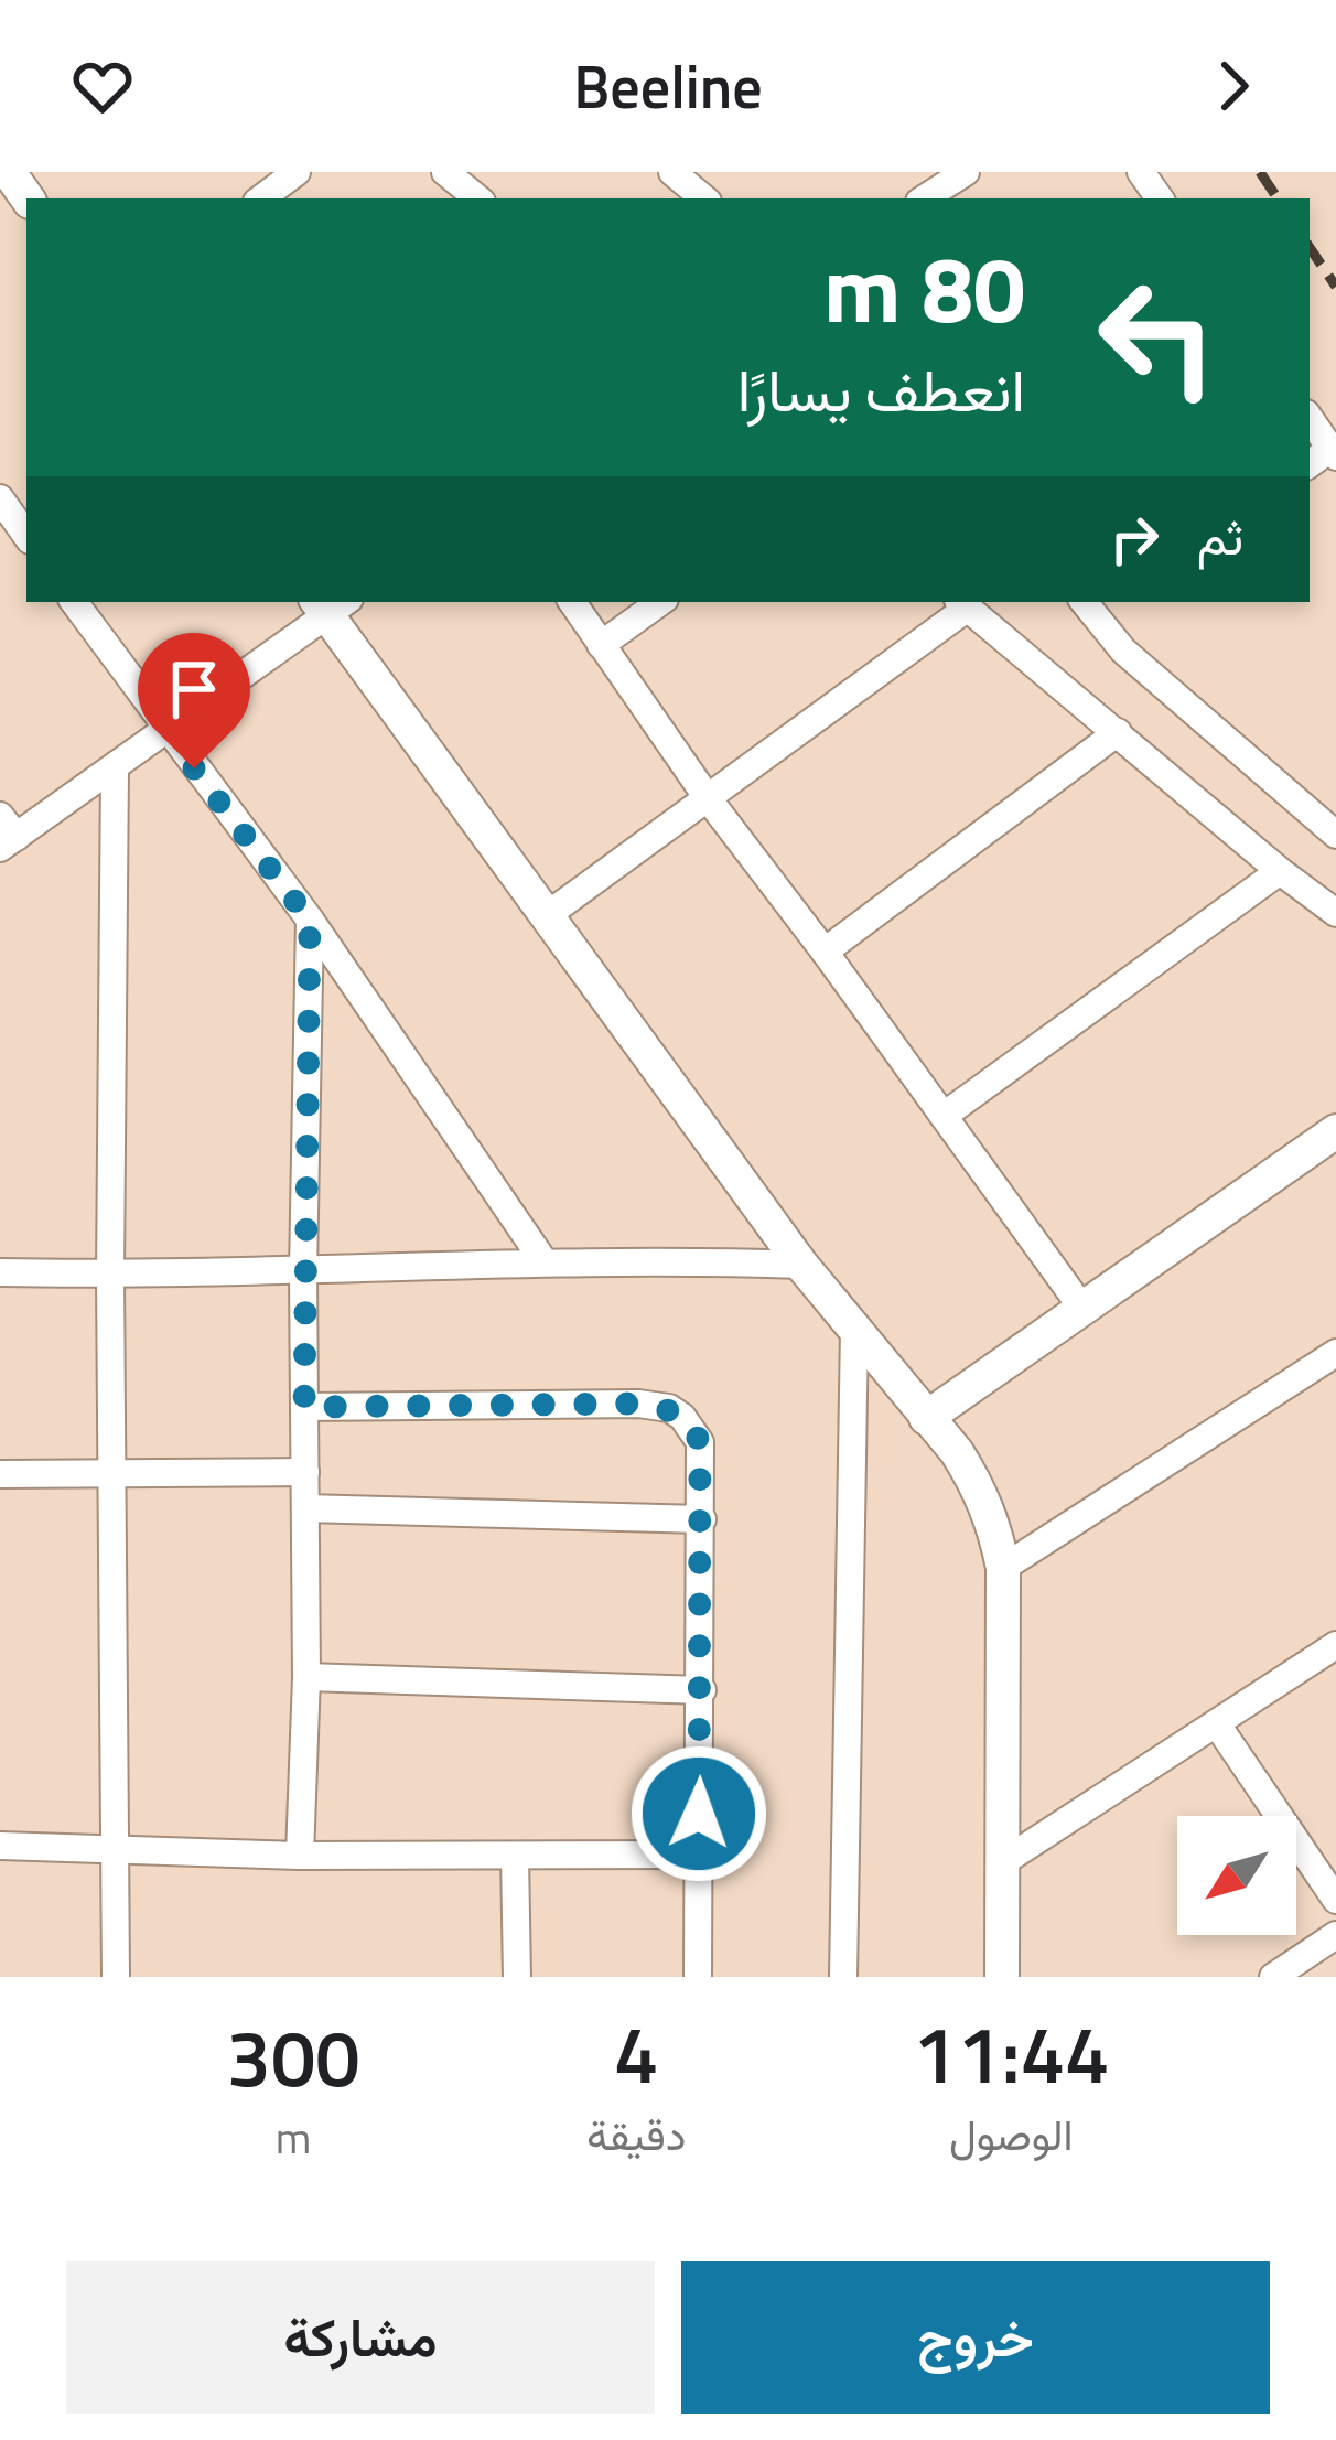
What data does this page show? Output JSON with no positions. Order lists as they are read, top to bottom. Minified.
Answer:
{"north":"bottom left","page":{"header":"Beeline","turn":["80 m","انعطف يسارًا"],"then":"ثم","eta":["11:44","الوصول","4","دقيقة","300","m"],"buttons":["خروج","مشاركة"]}}
